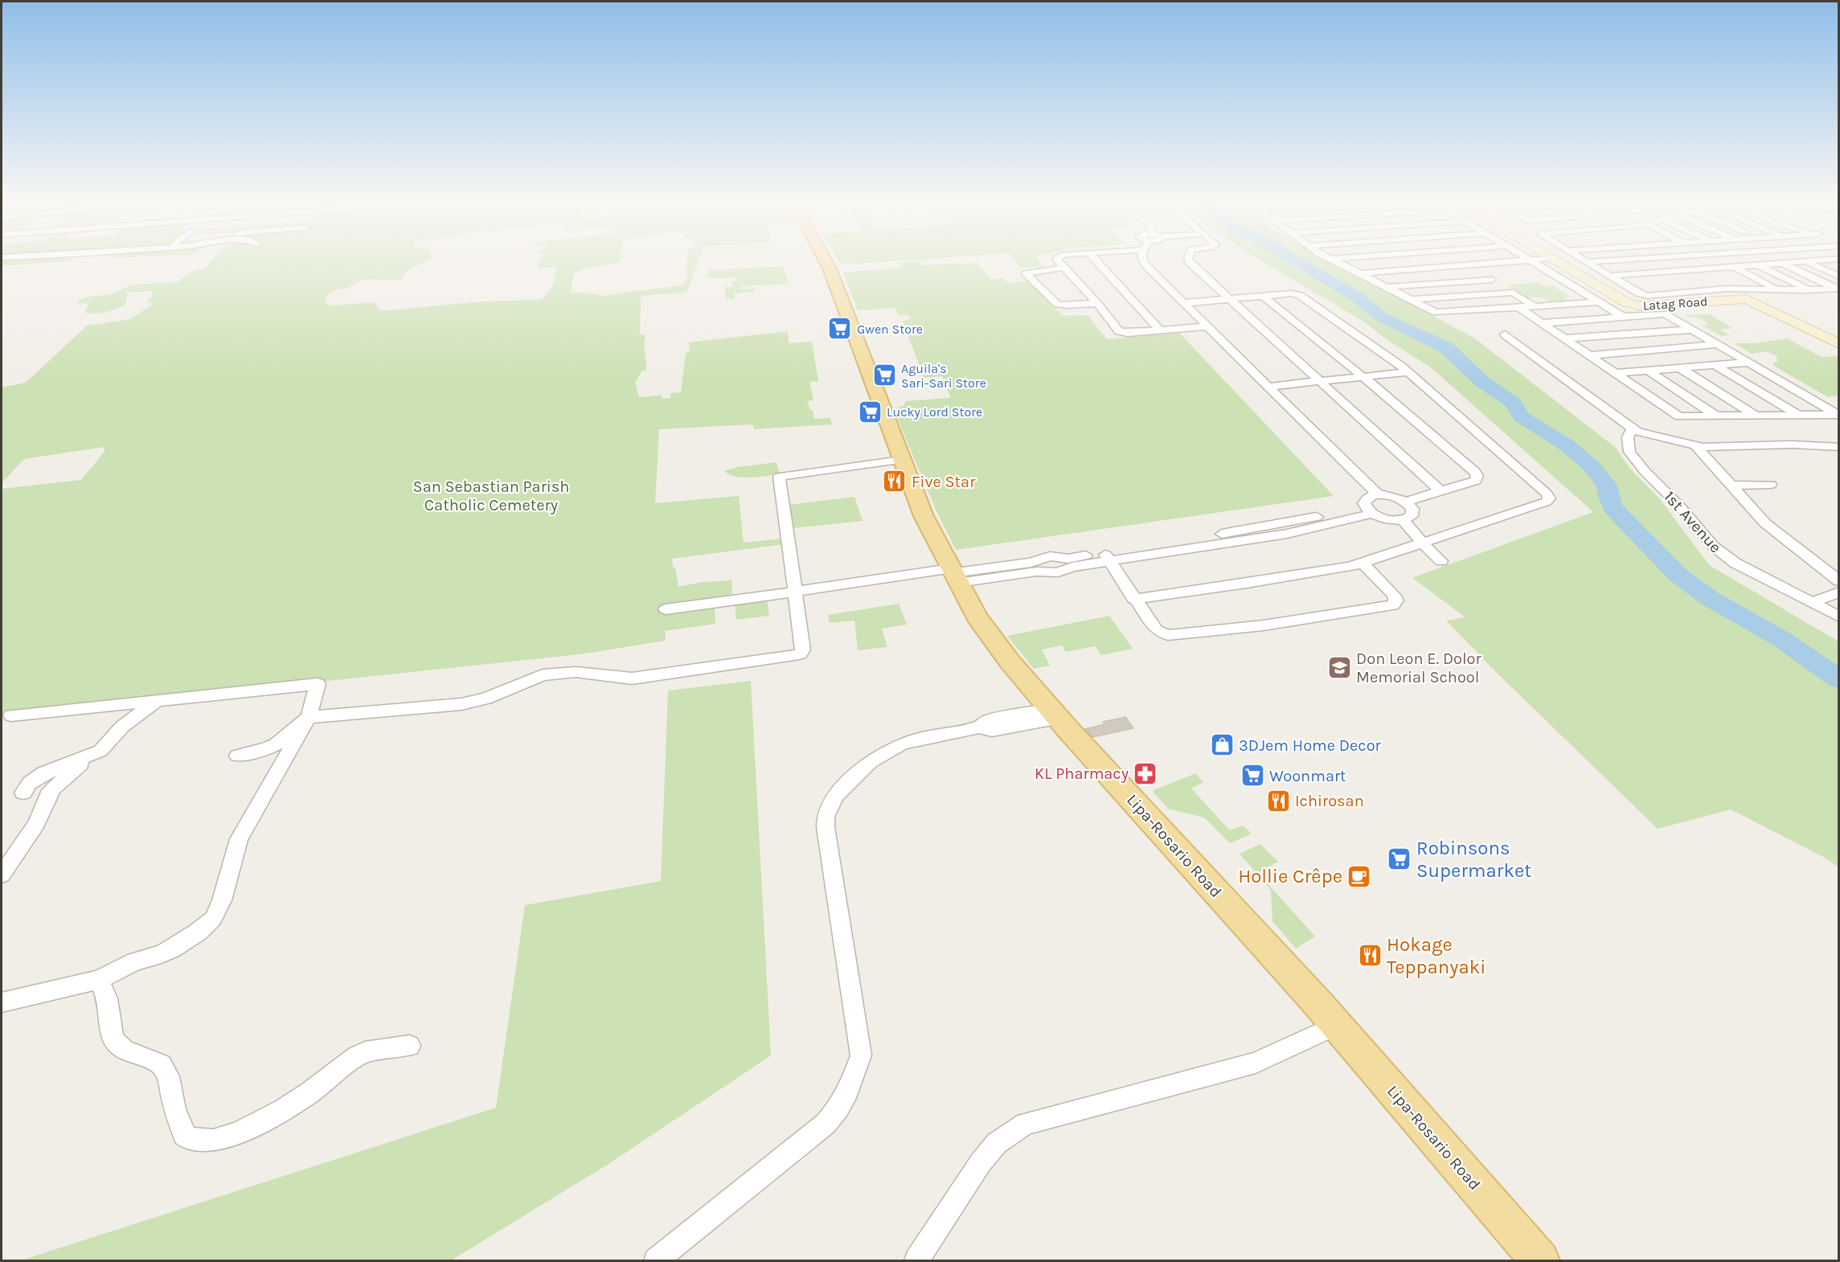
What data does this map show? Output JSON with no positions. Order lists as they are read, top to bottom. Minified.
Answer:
{"streets":{"main road":["Lipa-Rosario Road"],"street":["Latag Road","1st Avenue"]},"parks":["San Sebastian Parish Catholic Cemetery"],"places":{"supermarket":["Gwen Store","Aguila's Sari-Sari Store","Lucky Lord Store","Woonmart","Robinsons Supermarket"],"restaurant":["Five Star","Ichirosan","Hokage Teppanyaki"],"school or university":["Don Leon E. Dolor Memorial School"],"shop":["3DJem Home Decor"],"pharmacy":["KL Pharmacy"],"cafe":["Hollie Crêpe"]}}
